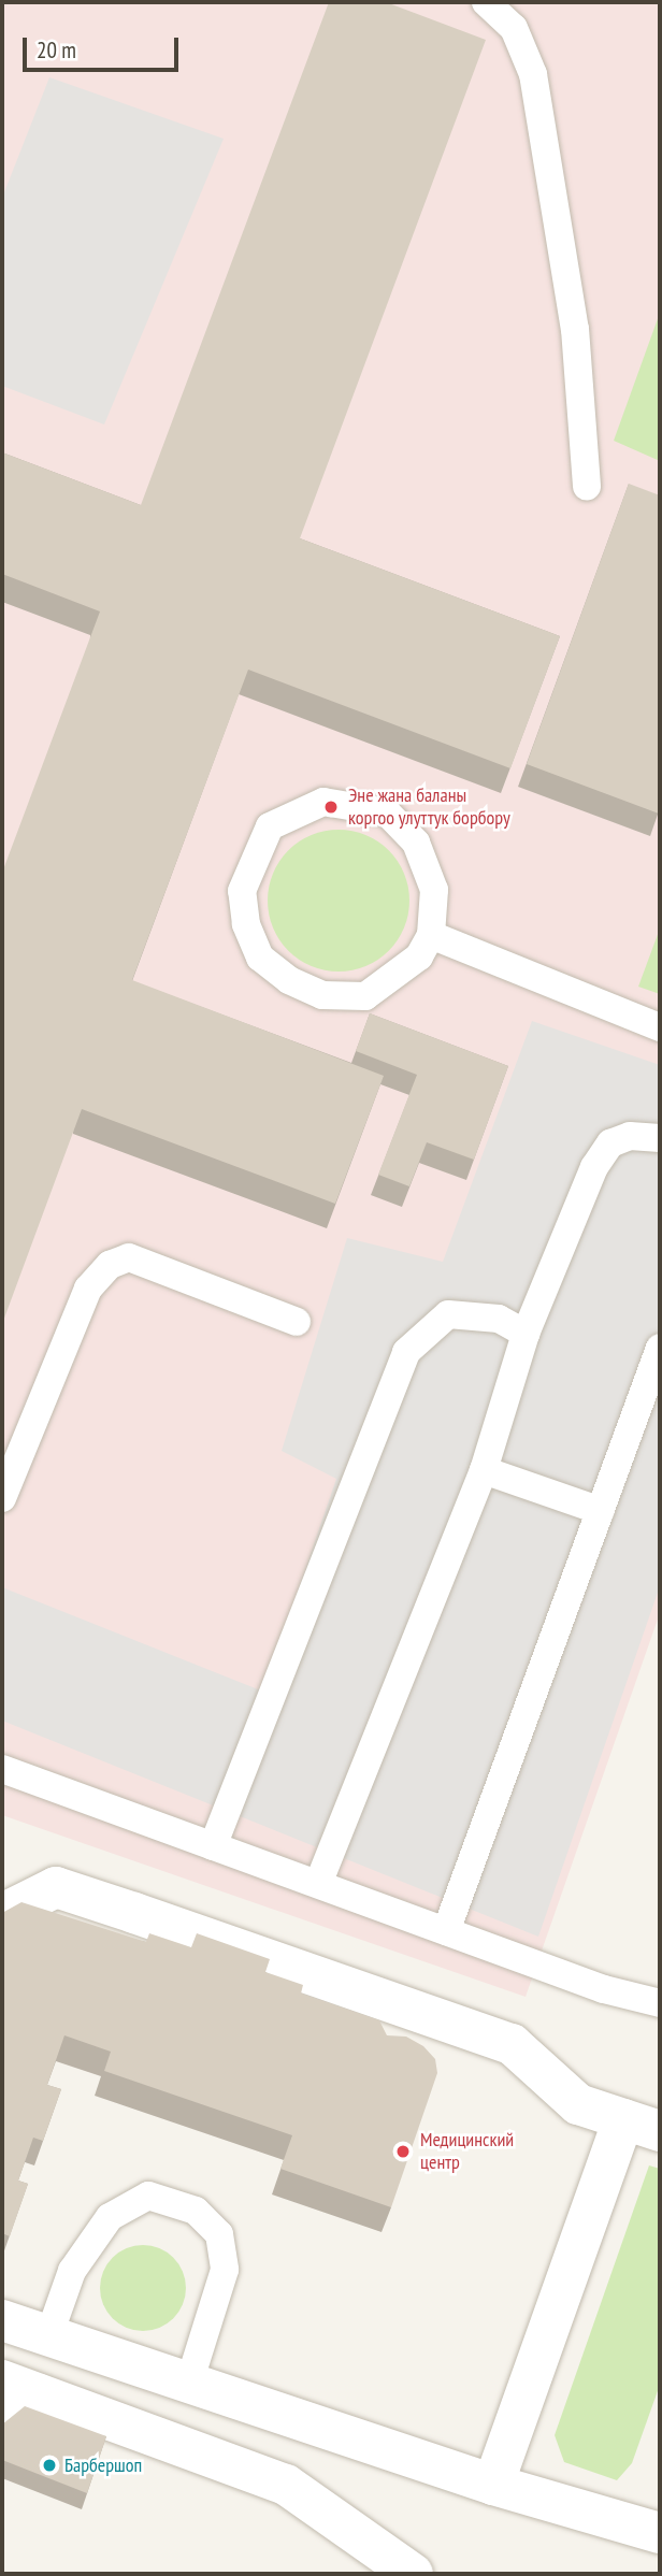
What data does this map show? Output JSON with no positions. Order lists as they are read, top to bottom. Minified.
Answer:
{"places":["Эне жана баланы коргоо улуттук борбору","Медицинский центр","Барбершоп"],"scale_bar":"20 m"}
